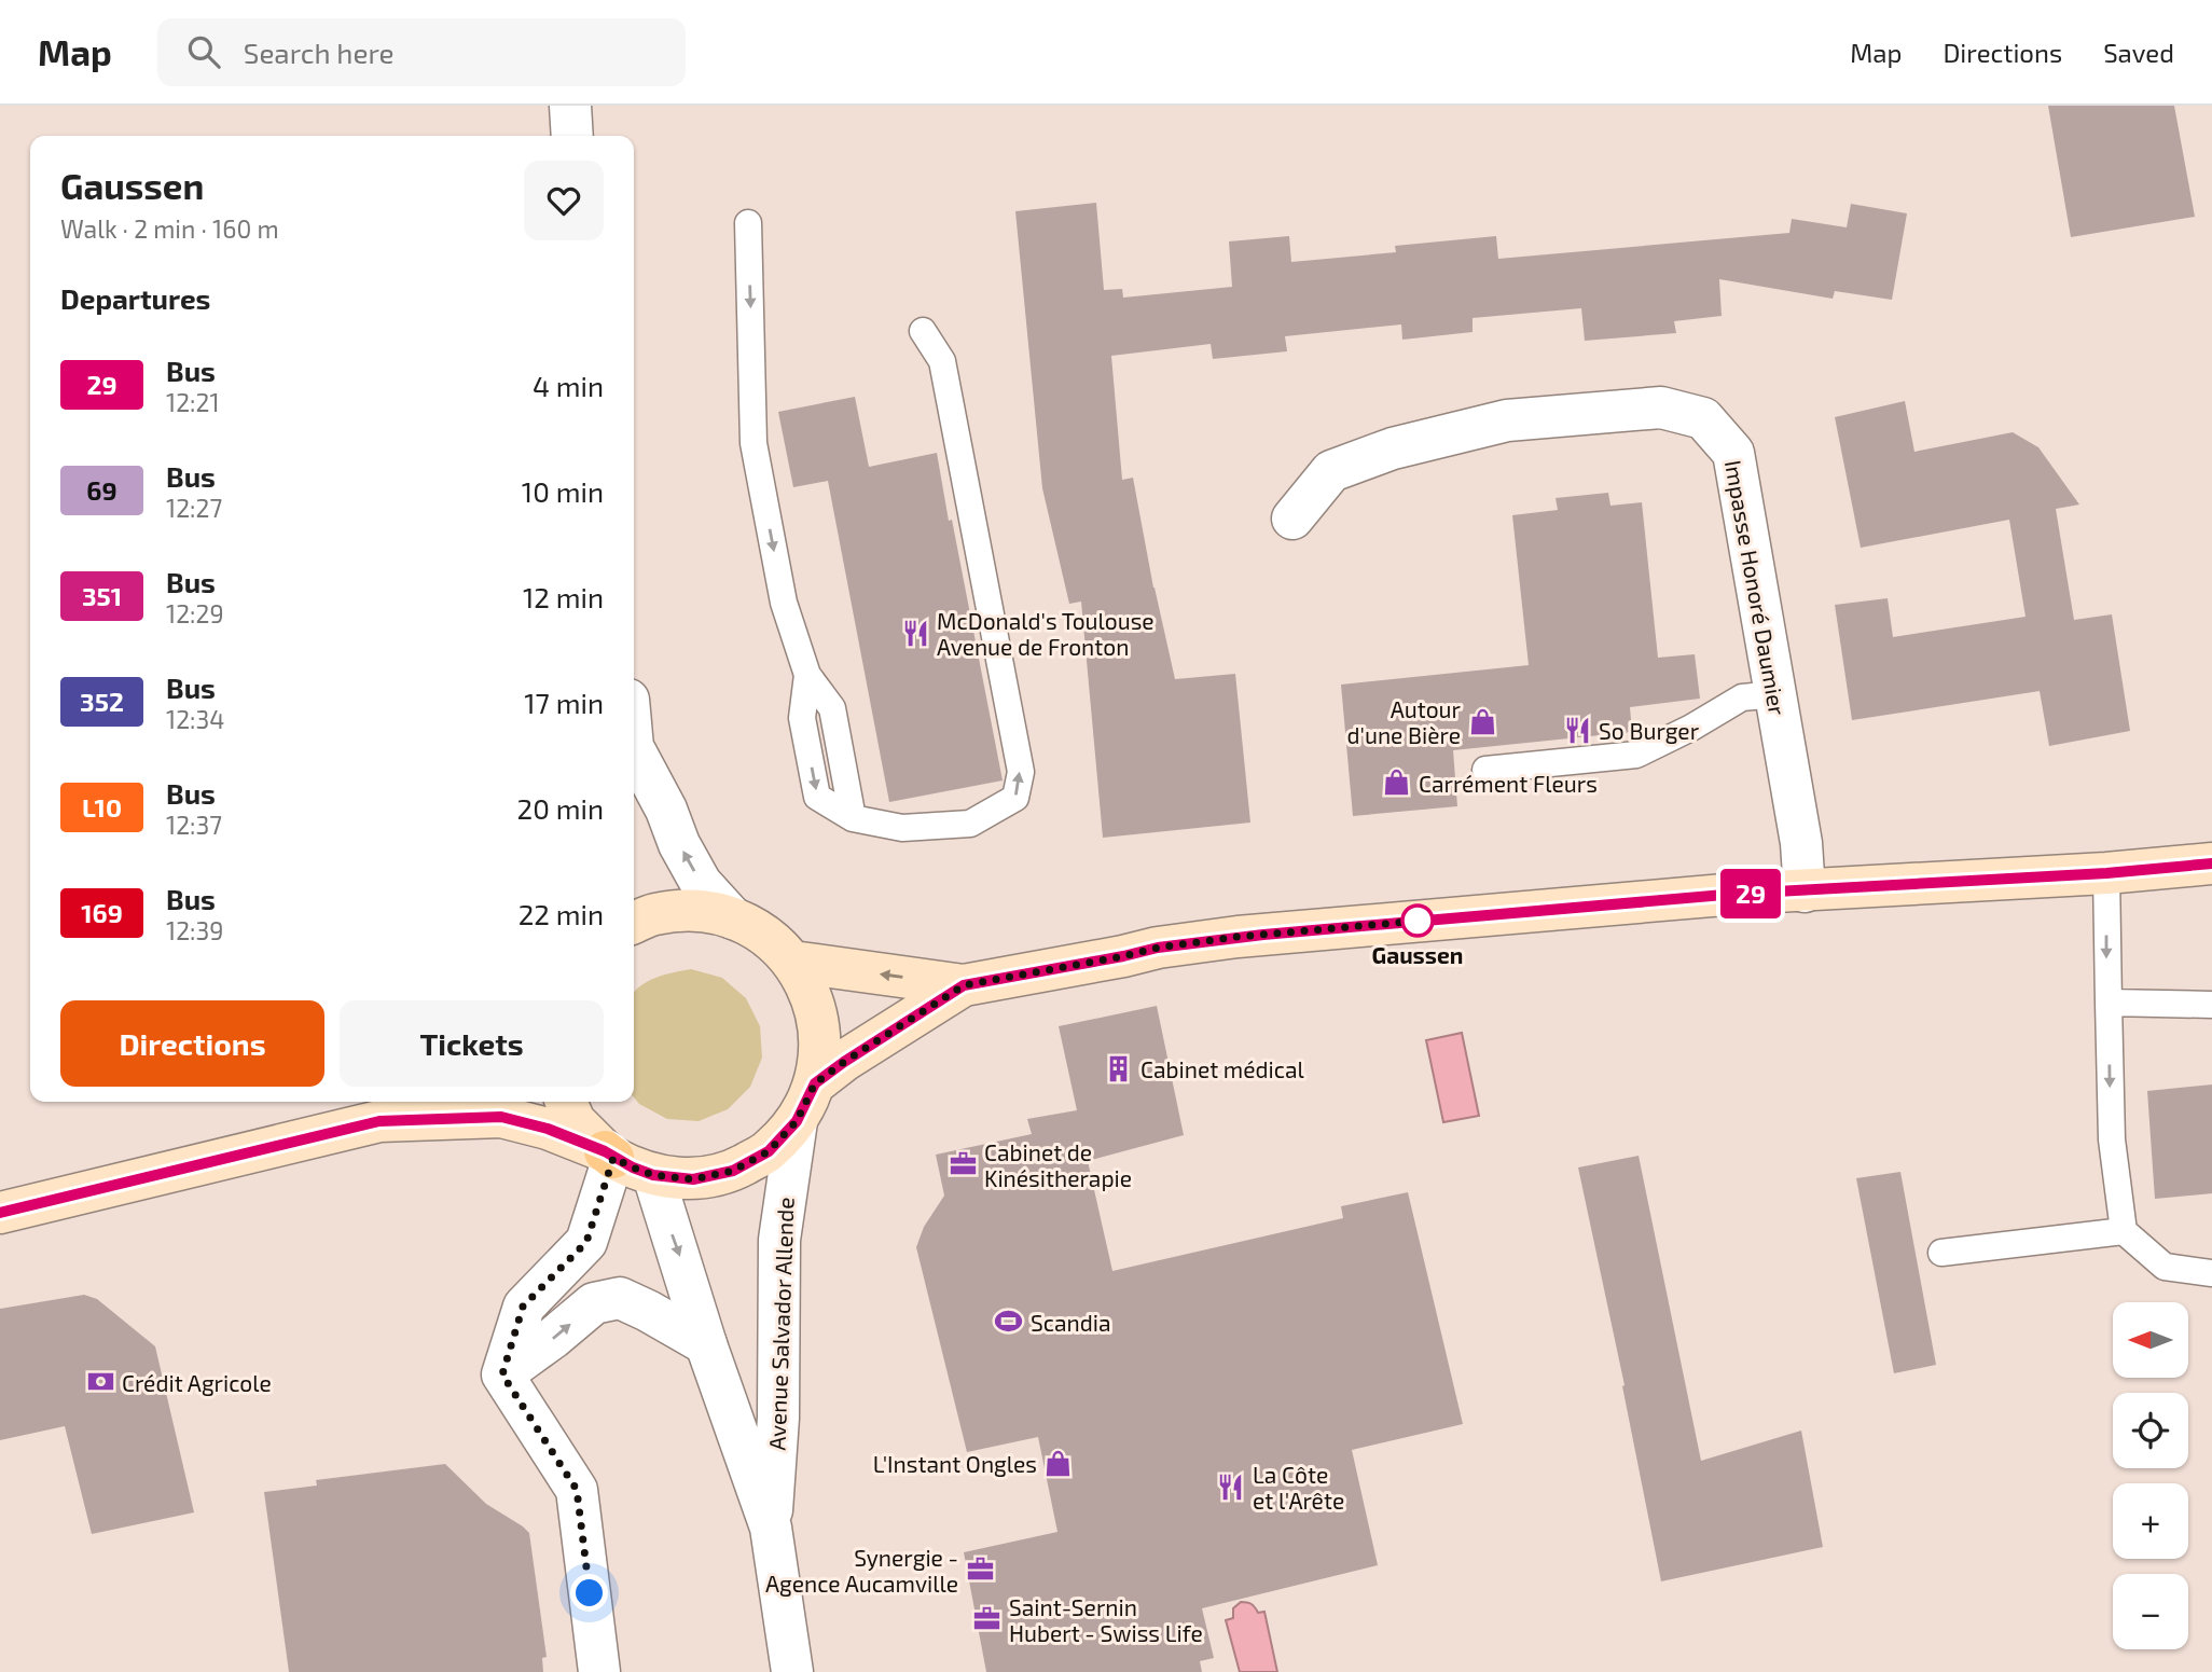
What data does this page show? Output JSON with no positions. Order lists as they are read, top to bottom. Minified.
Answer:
{"streets":{"street":["Impasse Honoré Daumier","Avenue Salvador Allende"]},"places":{"restaurant":["McDonald's Toulouse Avenue de Fronton","So Burger","La Côte et l'Arête"],"shop":["Autour d'une Bière","Carrément Fleurs","L'Instant Ongles"],"other":["Gaussen"],"building":["Cabinet médical"],"office":["Cabinet de Kinésitherapie","Synergie - Agence Aucamville","Saint-Sernin Hubert - Swiss Life"],"sports":["Scandia"],"bank":["Crédit Agricole"]},"lines":["bus line 29"],"north":"left","page":{"header":"Map","search":"Search here","nav":["Map","Directions","Saved"],"on_map":"29","heading":[["Gaussen","Walk · 2 min · 160 m"],"Departures"],"list":[{"mark":"29","name":"Bus","note":"12:21","value":"4 min"},{"mark":"69","name":"Bus","note":"12:27","value":"10 min"},{"mark":"351","name":"Bus","note":"12:29","value":"12 min"},{"mark":"352","name":"Bus","note":"12:34","value":"17 min"},{"mark":"L10","name":"Bus","note":"12:37","value":"20 min"},{"mark":"169","name":"Bus","note":"12:39","value":"22 min"}],"buttons":["Directions","Tickets"],"map_buttons":["+","−"]}}
